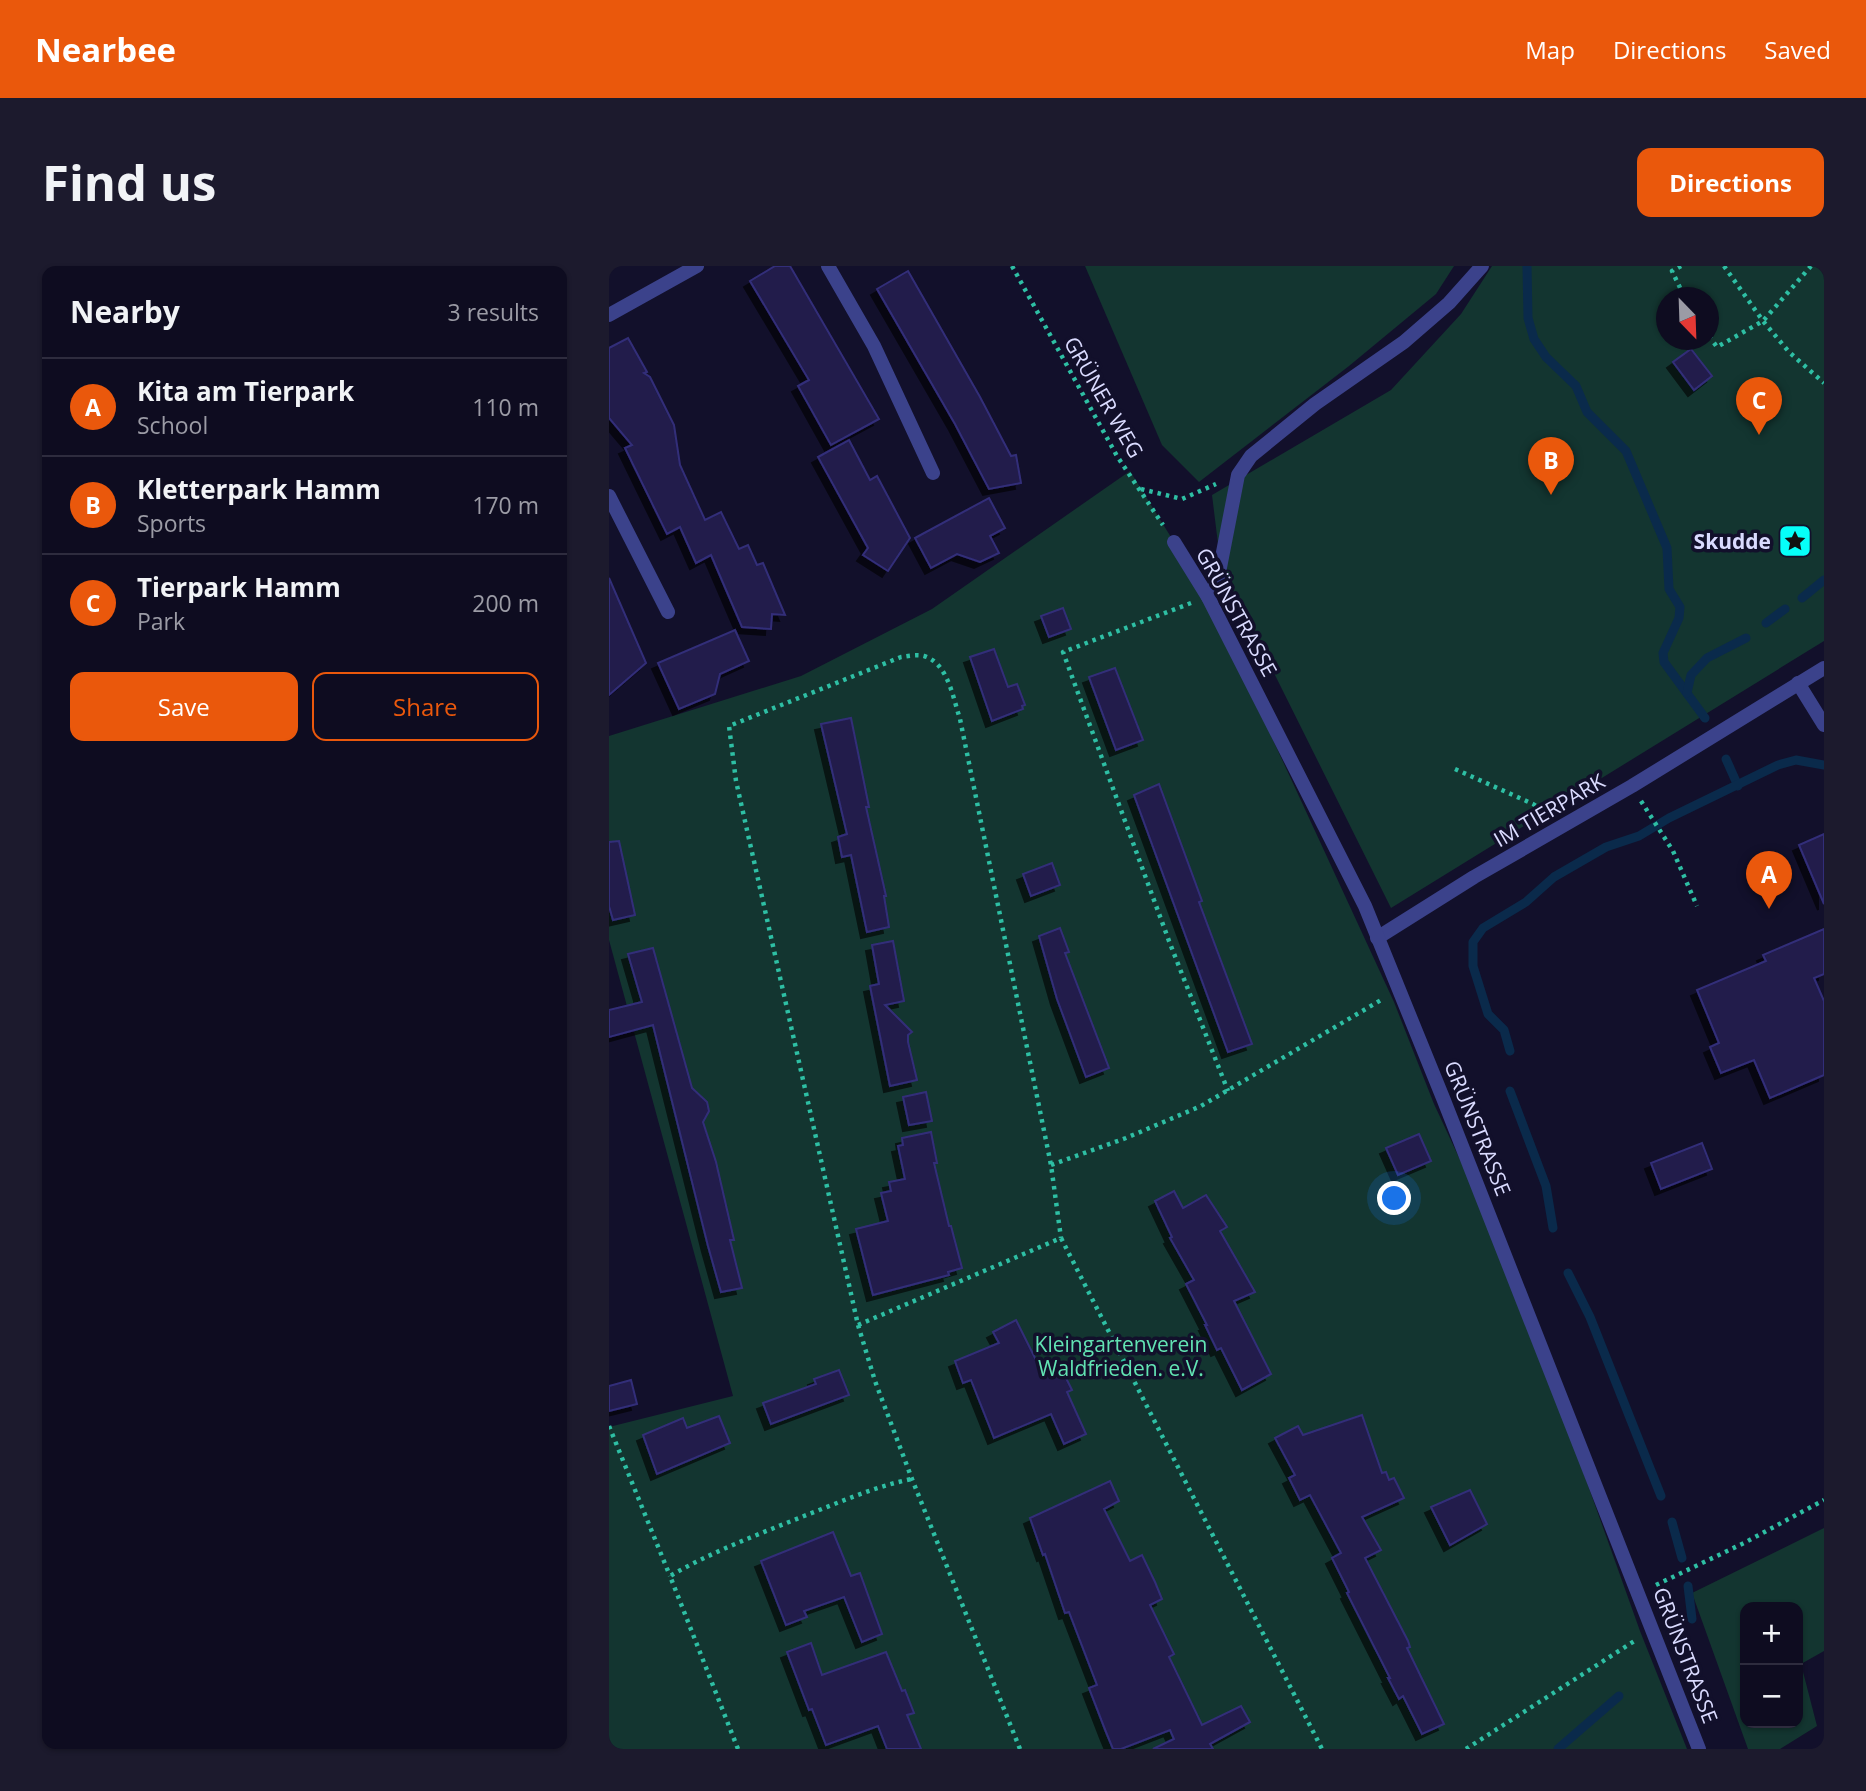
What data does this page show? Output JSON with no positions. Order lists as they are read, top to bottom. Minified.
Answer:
{"streets":{"street":["GRÜNSTRASSE","IM TIERPARK"],"path":["GRÜNER WEG"]},"crossings":[["GRÜNER WEG","GRÜNSTRASSE"],["GRÜNSTRASSE","IM TIERPARK"]],"parks":["Kleingartenverein Waldfrieden. e.V."],"places":{"place":["Skudde"]},"north":"bottom right","page":{"header":"Nearbee","nav":["Map","Directions","Saved"],"buttons":["Directions",["Save","Share"]],"title":"Find us","heading":["Nearby","3 results"],"list":[{"mark":"A","name":"Kita am Tierpark","note":"School","value":"110 m"},{"mark":"B","name":"Kletterpark Hamm","note":"Sports","value":"170 m"},{"mark":"C","name":"Tierpark Hamm","note":"Park","value":"200 m"}],"pins":["C","B","A"],"map_buttons":["+","−"]}}
